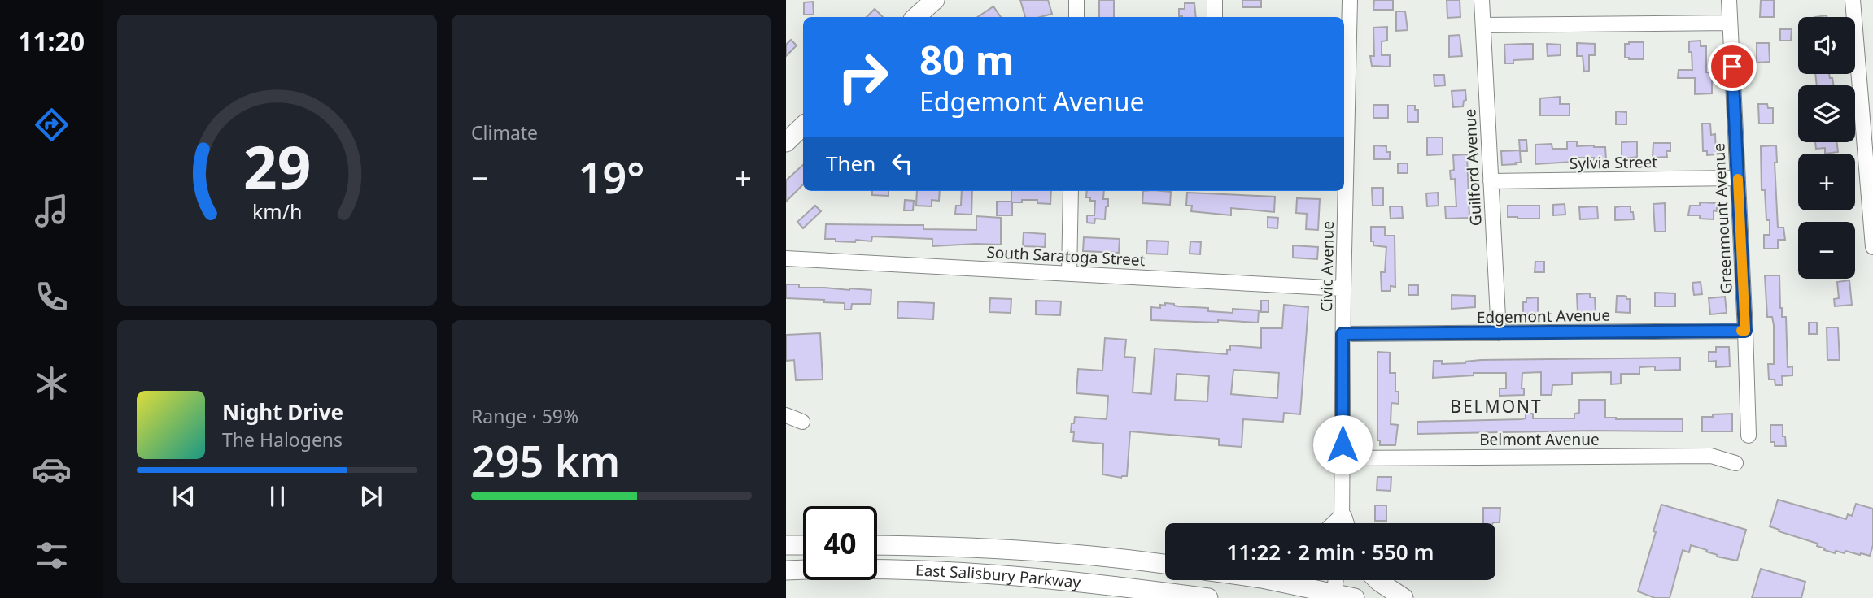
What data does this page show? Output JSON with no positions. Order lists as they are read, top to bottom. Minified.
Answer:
{"streets":{"main road":["East Salisbury Parkway"],"street":["Sylvia Street","Guilford Avenue","Greenmount Avenue","South Saratoga Street","Civic Avenue","Edgemont Avenue","Belmont Avenue"]},"crossings":[["Sylvia Street","Guilford Avenue"],["Sylvia Street","Greenmount Avenue"],["Guilford Avenue","Edgemont Avenue"],["Greenmount Avenue","Edgemont Avenue"],["South Saratoga Street","Civic Avenue"],["Civic Avenue","Edgemont Avenue"],["Civic Avenue","Belmont Avenue"]],"districts":["BELMONT"],"page":{"tabs":"11:20","tile":["Climate",["Range · 59%","295 km"]],"map_buttons":["+","−"],"turn":["80 m","Edgemont Avenue"],"then":"Then","heat":["−","19°","+"],"song":["Night Drive","The Halogens"],"limit":"40","trip":"11:22 · 2 min · 550 m","gauge":["29","km/h"]}}
